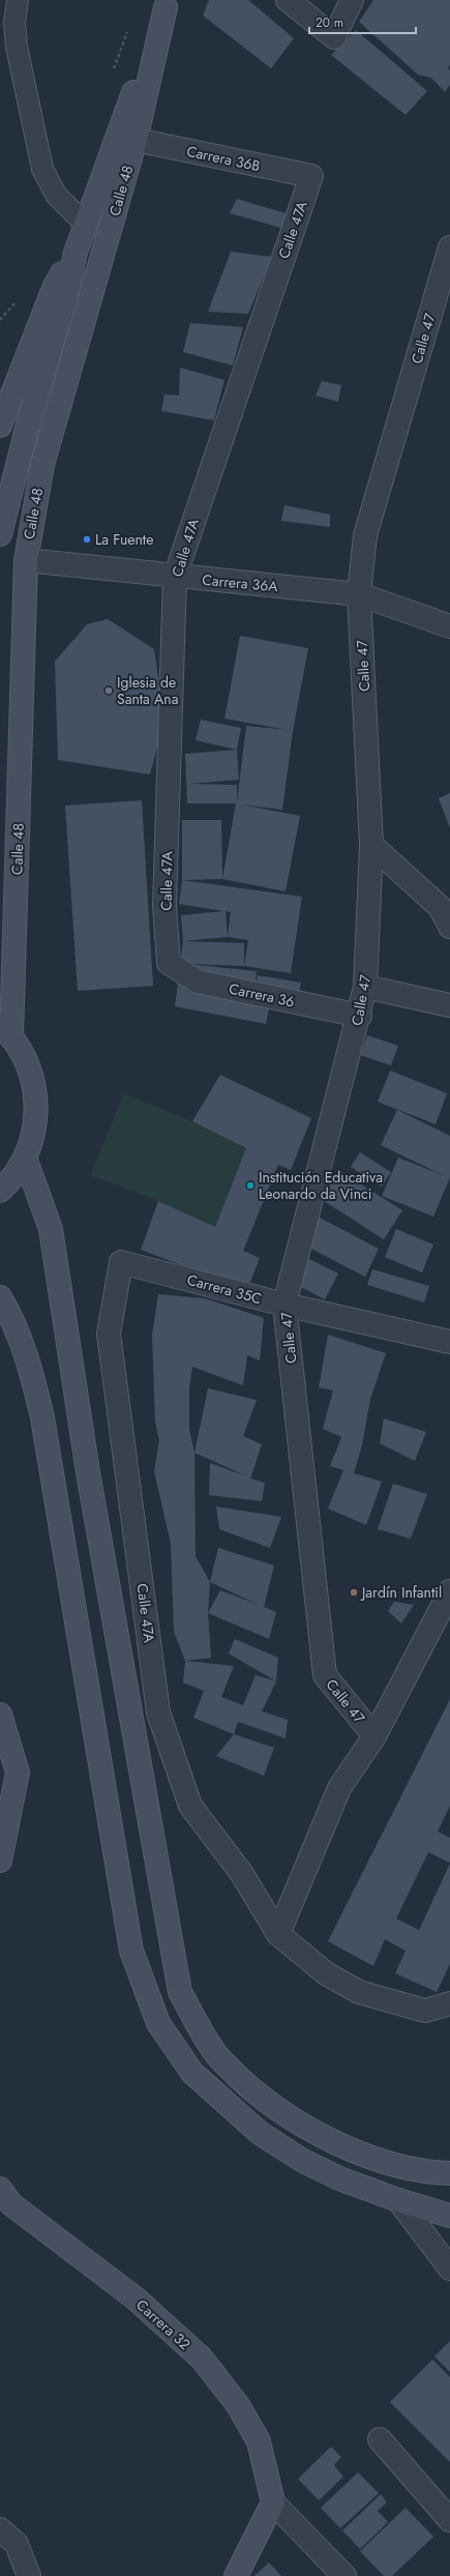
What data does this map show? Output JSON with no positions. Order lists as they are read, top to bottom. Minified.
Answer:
{"streets":{"main road":["Calle 48","Carrera 32"],"street":["Carrera 36B","Calle 47A","Calle 47","Carrera 36A","Carrera 36","Carrera 35C"]},"crossings":[["Carrera 36B","Calle 48"],["Carrera 36B","Calle 47A"],["Calle 48","Carrera 36A"],["Calle 47A","Carrera 36A"],["Calle 47A","Carrera 36"],["Calle 47A","Carrera 35C"],["Calle 47","Carrera 36A"],["Calle 47","Carrera 36"],["Calle 47","Carrera 35C"]],"places":["La Fuente","Iglesia de Santa Ana","Institución Educativa Leonardo da Vinci","Jardín Infantil"],"scale_bar":"20 m"}
